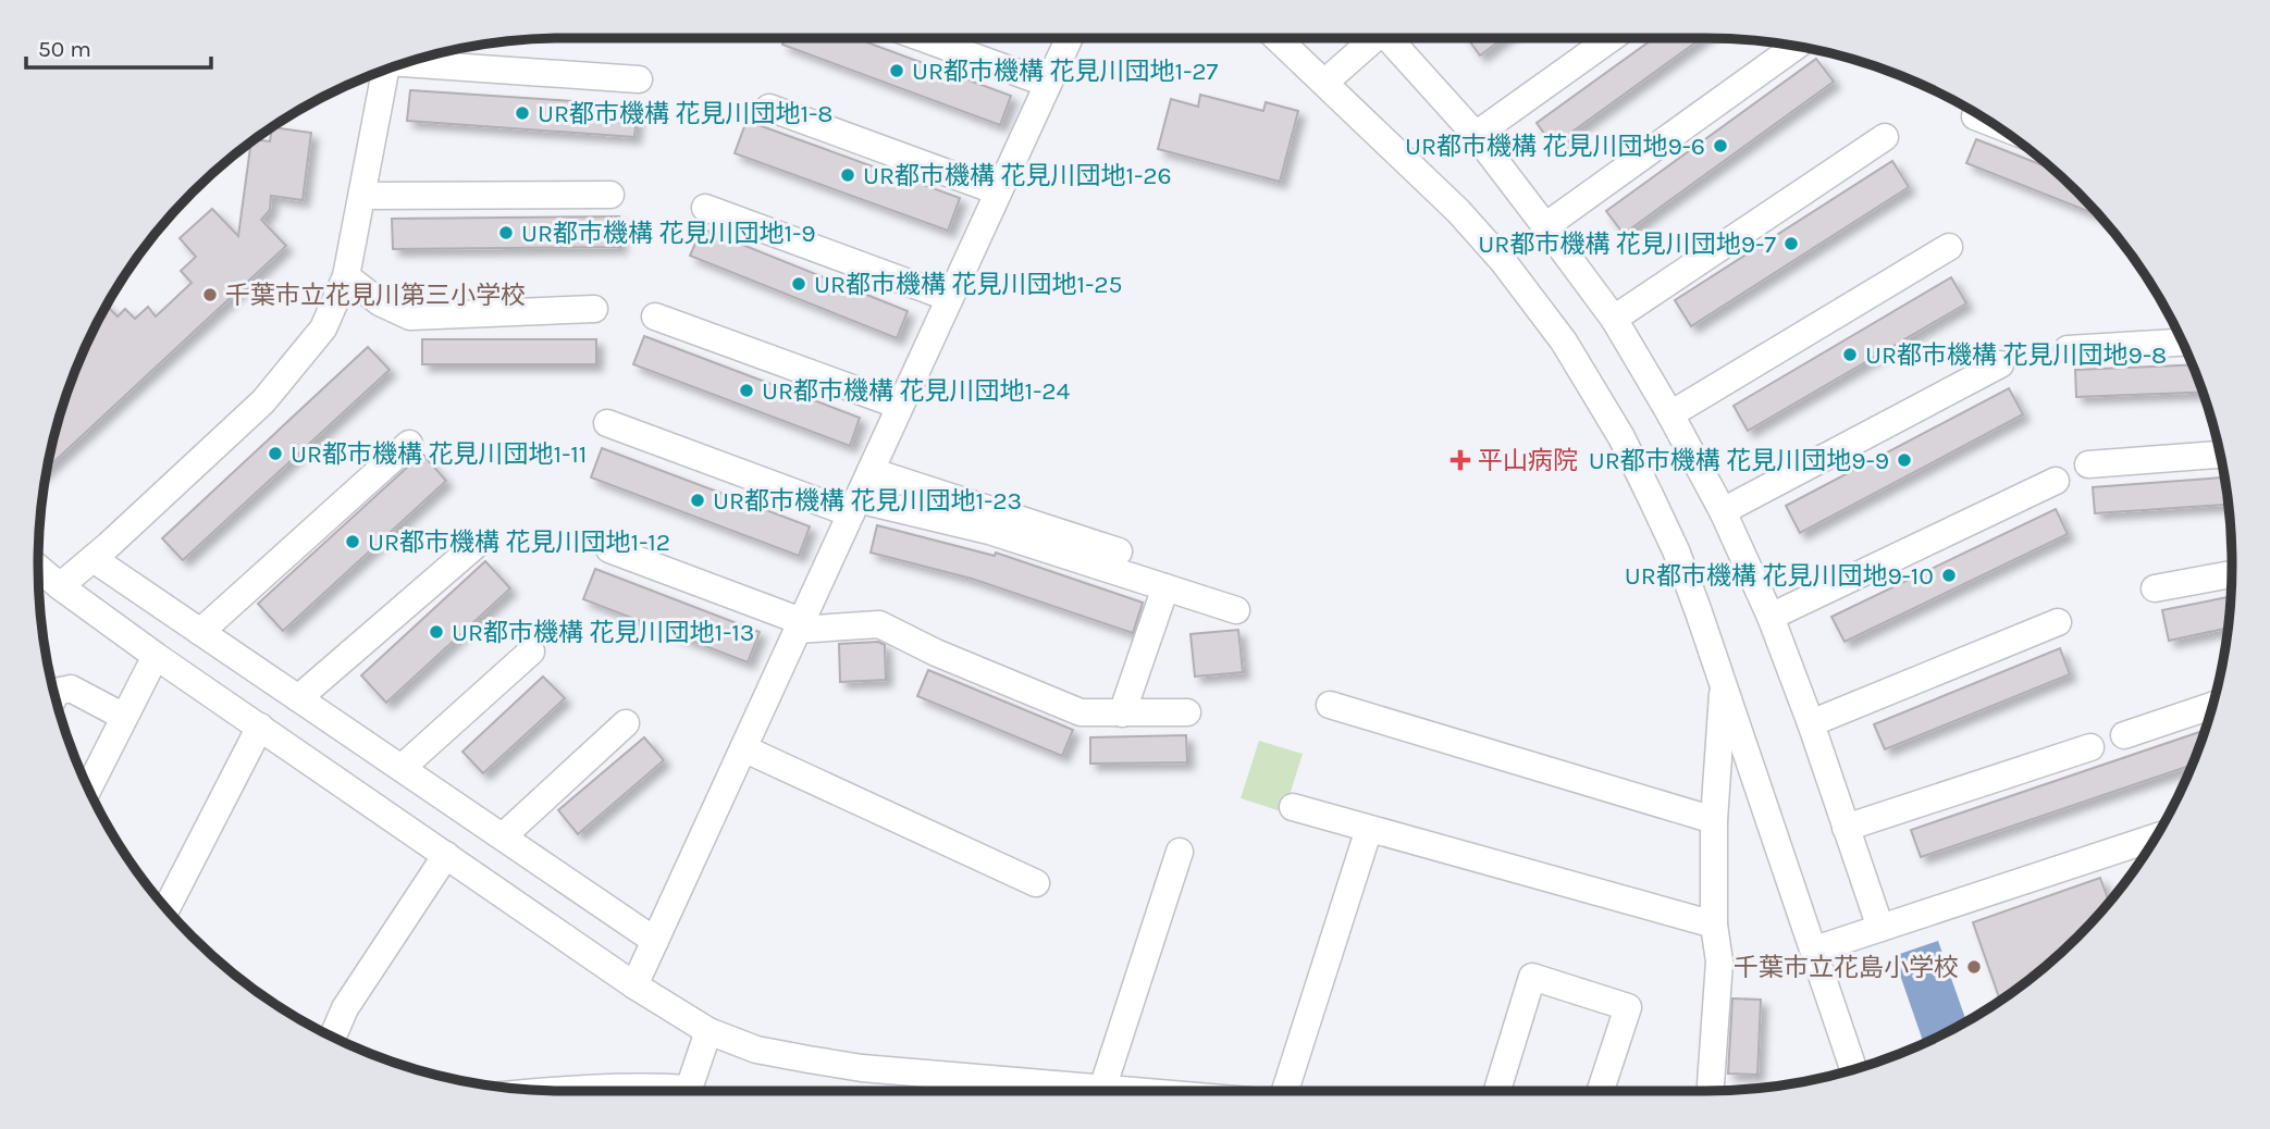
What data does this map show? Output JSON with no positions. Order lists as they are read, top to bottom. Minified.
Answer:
{"places":{"other":["UR都市機構 花見川団地1-27","UR都市機構 花見川団地1-8","UR都市機構 花見川団地9-6","UR都市機構 花見川団地1-26","UR都市機構 花見川団地1-9","UR都市機構 花見川団地9-7","UR都市機構 花見川団地1-25","千葉市立花見川第三小学校","UR都市機構 花見川団地9-8","UR都市機構 花見川団地1-24","UR都市機構 花見川団地1-11","UR都市機構 花見川団地9-9","UR都市機構 花見川団地1-23","UR都市機構 花見川団地1-12","UR都市機構 花見川団地9-10","UR都市機構 花見川団地1-13","千葉市立花島小学校"],"health":["平山病院"]},"scale_bar":"50 m"}
